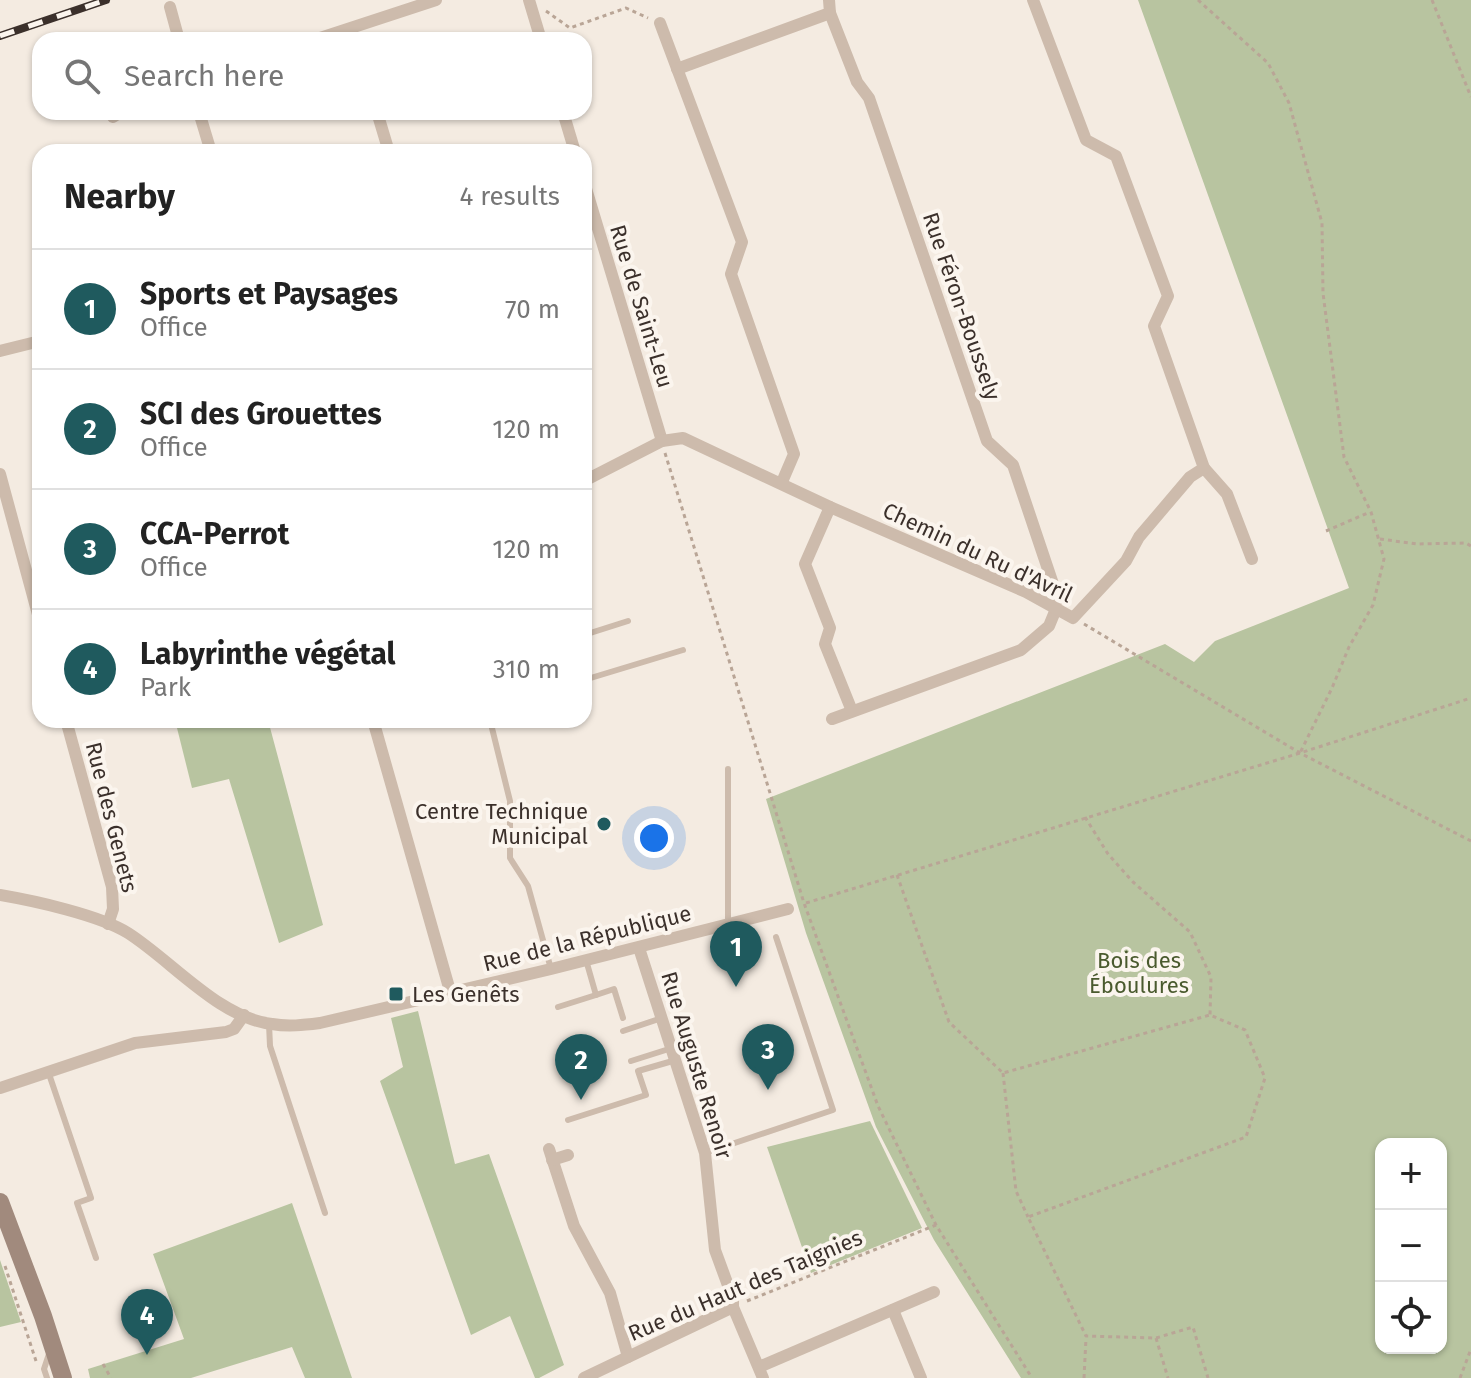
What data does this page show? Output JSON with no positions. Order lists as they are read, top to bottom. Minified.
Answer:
{"streets":{"street":["Rue de Saint-Leu","Rue Féron-Boussely","Chemin du Ru d'Avril","Rue des Genets","Rue de la République","Rue Auguste Renoir","Rue du Haut des Taignies"]},"crossings":[["Rue de Saint-Leu","Chemin du Ru d'Avril"],["Rue Féron-Boussely","Chemin du Ru d'Avril"],["Rue des Genets","Rue de la République"],["Rue de la République","Rue Auguste Renoir"],["Rue Auguste Renoir","Rue du Haut des Taignies"]],"parks":["Bois des Éboulures"],"places":{"other":["Centre Technique Municipal"],"transit":["Les Genêts"]},"page":{"search":"Search here","heading":["Nearby","4 results"],"list":[{"mark":"1","name":"Sports et Paysages","note":"Office","value":"70 m"},{"mark":"2","name":"SCI des Grouettes","note":"Office","value":"120 m"},{"mark":"3","name":"CCA-Perrot","note":"Office","value":"120 m"},{"mark":"4","name":"Labyrinthe végétal","note":"Park","value":"310 m"}],"pins":["1","3","2","4"],"map_buttons":["+","−"]}}
